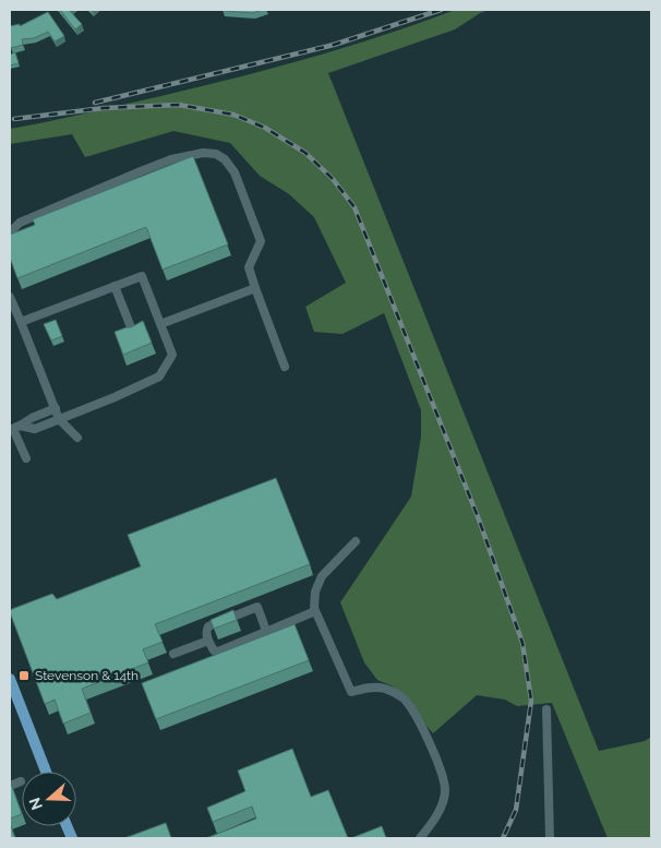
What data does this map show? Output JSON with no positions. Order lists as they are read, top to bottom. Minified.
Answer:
{"places":{"transit":["Stevenson & 14th"]},"north":"left"}
